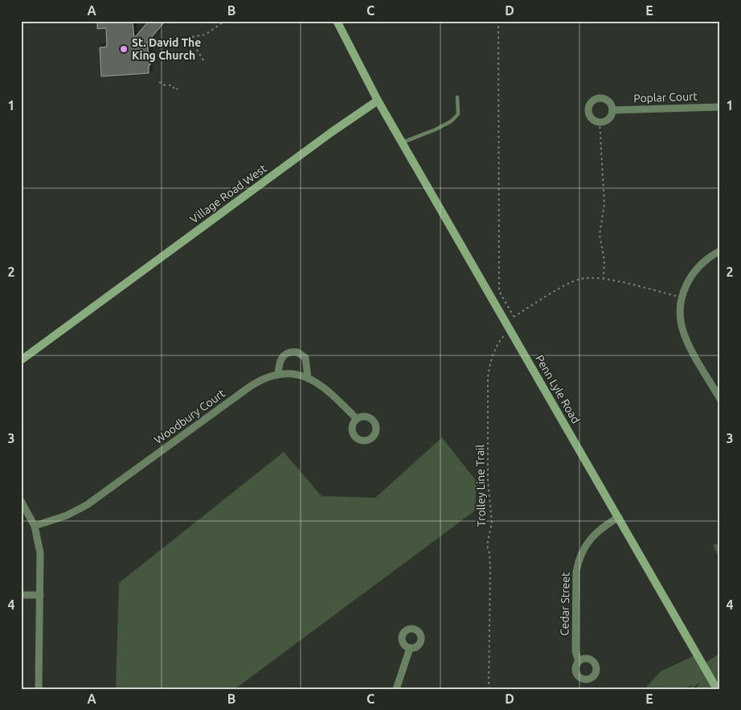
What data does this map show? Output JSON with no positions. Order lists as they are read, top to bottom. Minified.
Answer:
{"streets":{"street":["Poplar Court","Village Road West","Penn Lyle Road","Woodbury Court","Cedar Street"],"path":["Trolley Line Trail"]},"crossings":[["Village Road West","Penn Lyle Road"],["Penn Lyle Road","Cedar Street"]],"places":["St. David The King Church"],"grid":{"columns":["A","B","C","D","E"],"rows":["1","2","3","4"]}}
